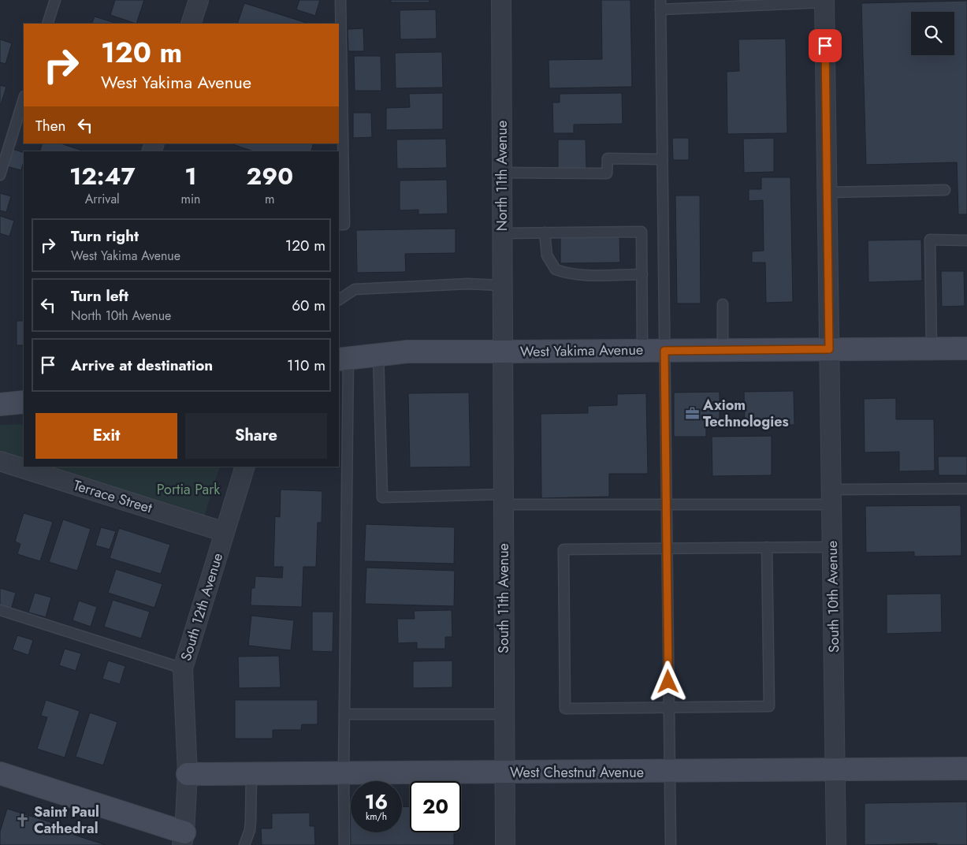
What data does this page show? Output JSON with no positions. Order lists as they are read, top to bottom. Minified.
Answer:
{"streets":{"street":["North 11th Avenue","West Yakima Avenue","Terrace Street","South 10th Avenue","South 11th Avenue","South 12th Avenue","West Chestnut Avenue"]},"crossings":[["North 11th Avenue","West Yakima Avenue"],["North 11th Avenue","South 11th Avenue"],["West Yakima Avenue","South 10th Avenue"],["West Yakima Avenue","South 11th Avenue"],["Terrace Street","South 12th Avenue"],["South 10th Avenue","West Chestnut Avenue"],["South 11th Avenue","West Chestnut Avenue"],["South 12th Avenue","West Chestnut Avenue"]],"parks":["Portia Park"],"places":{"office":["Axiom Technologies"],"church":["Saint Paul Cathedral"]},"page":{"turn":["120 m","West Yakima Avenue"],"then":"Then","eta":["12:47","Arrival","1","min","290","m"],"list":[{"name":"Turn right","note":"West Yakima Avenue","value":"120 m"},{"name":"Turn left","note":"North 10th Avenue","value":"60 m"},{"name":"Arrive at destination","value":"110 m"}],"buttons":["Exit","Share"],"speed":"16 km/h","limit":"20"}}
